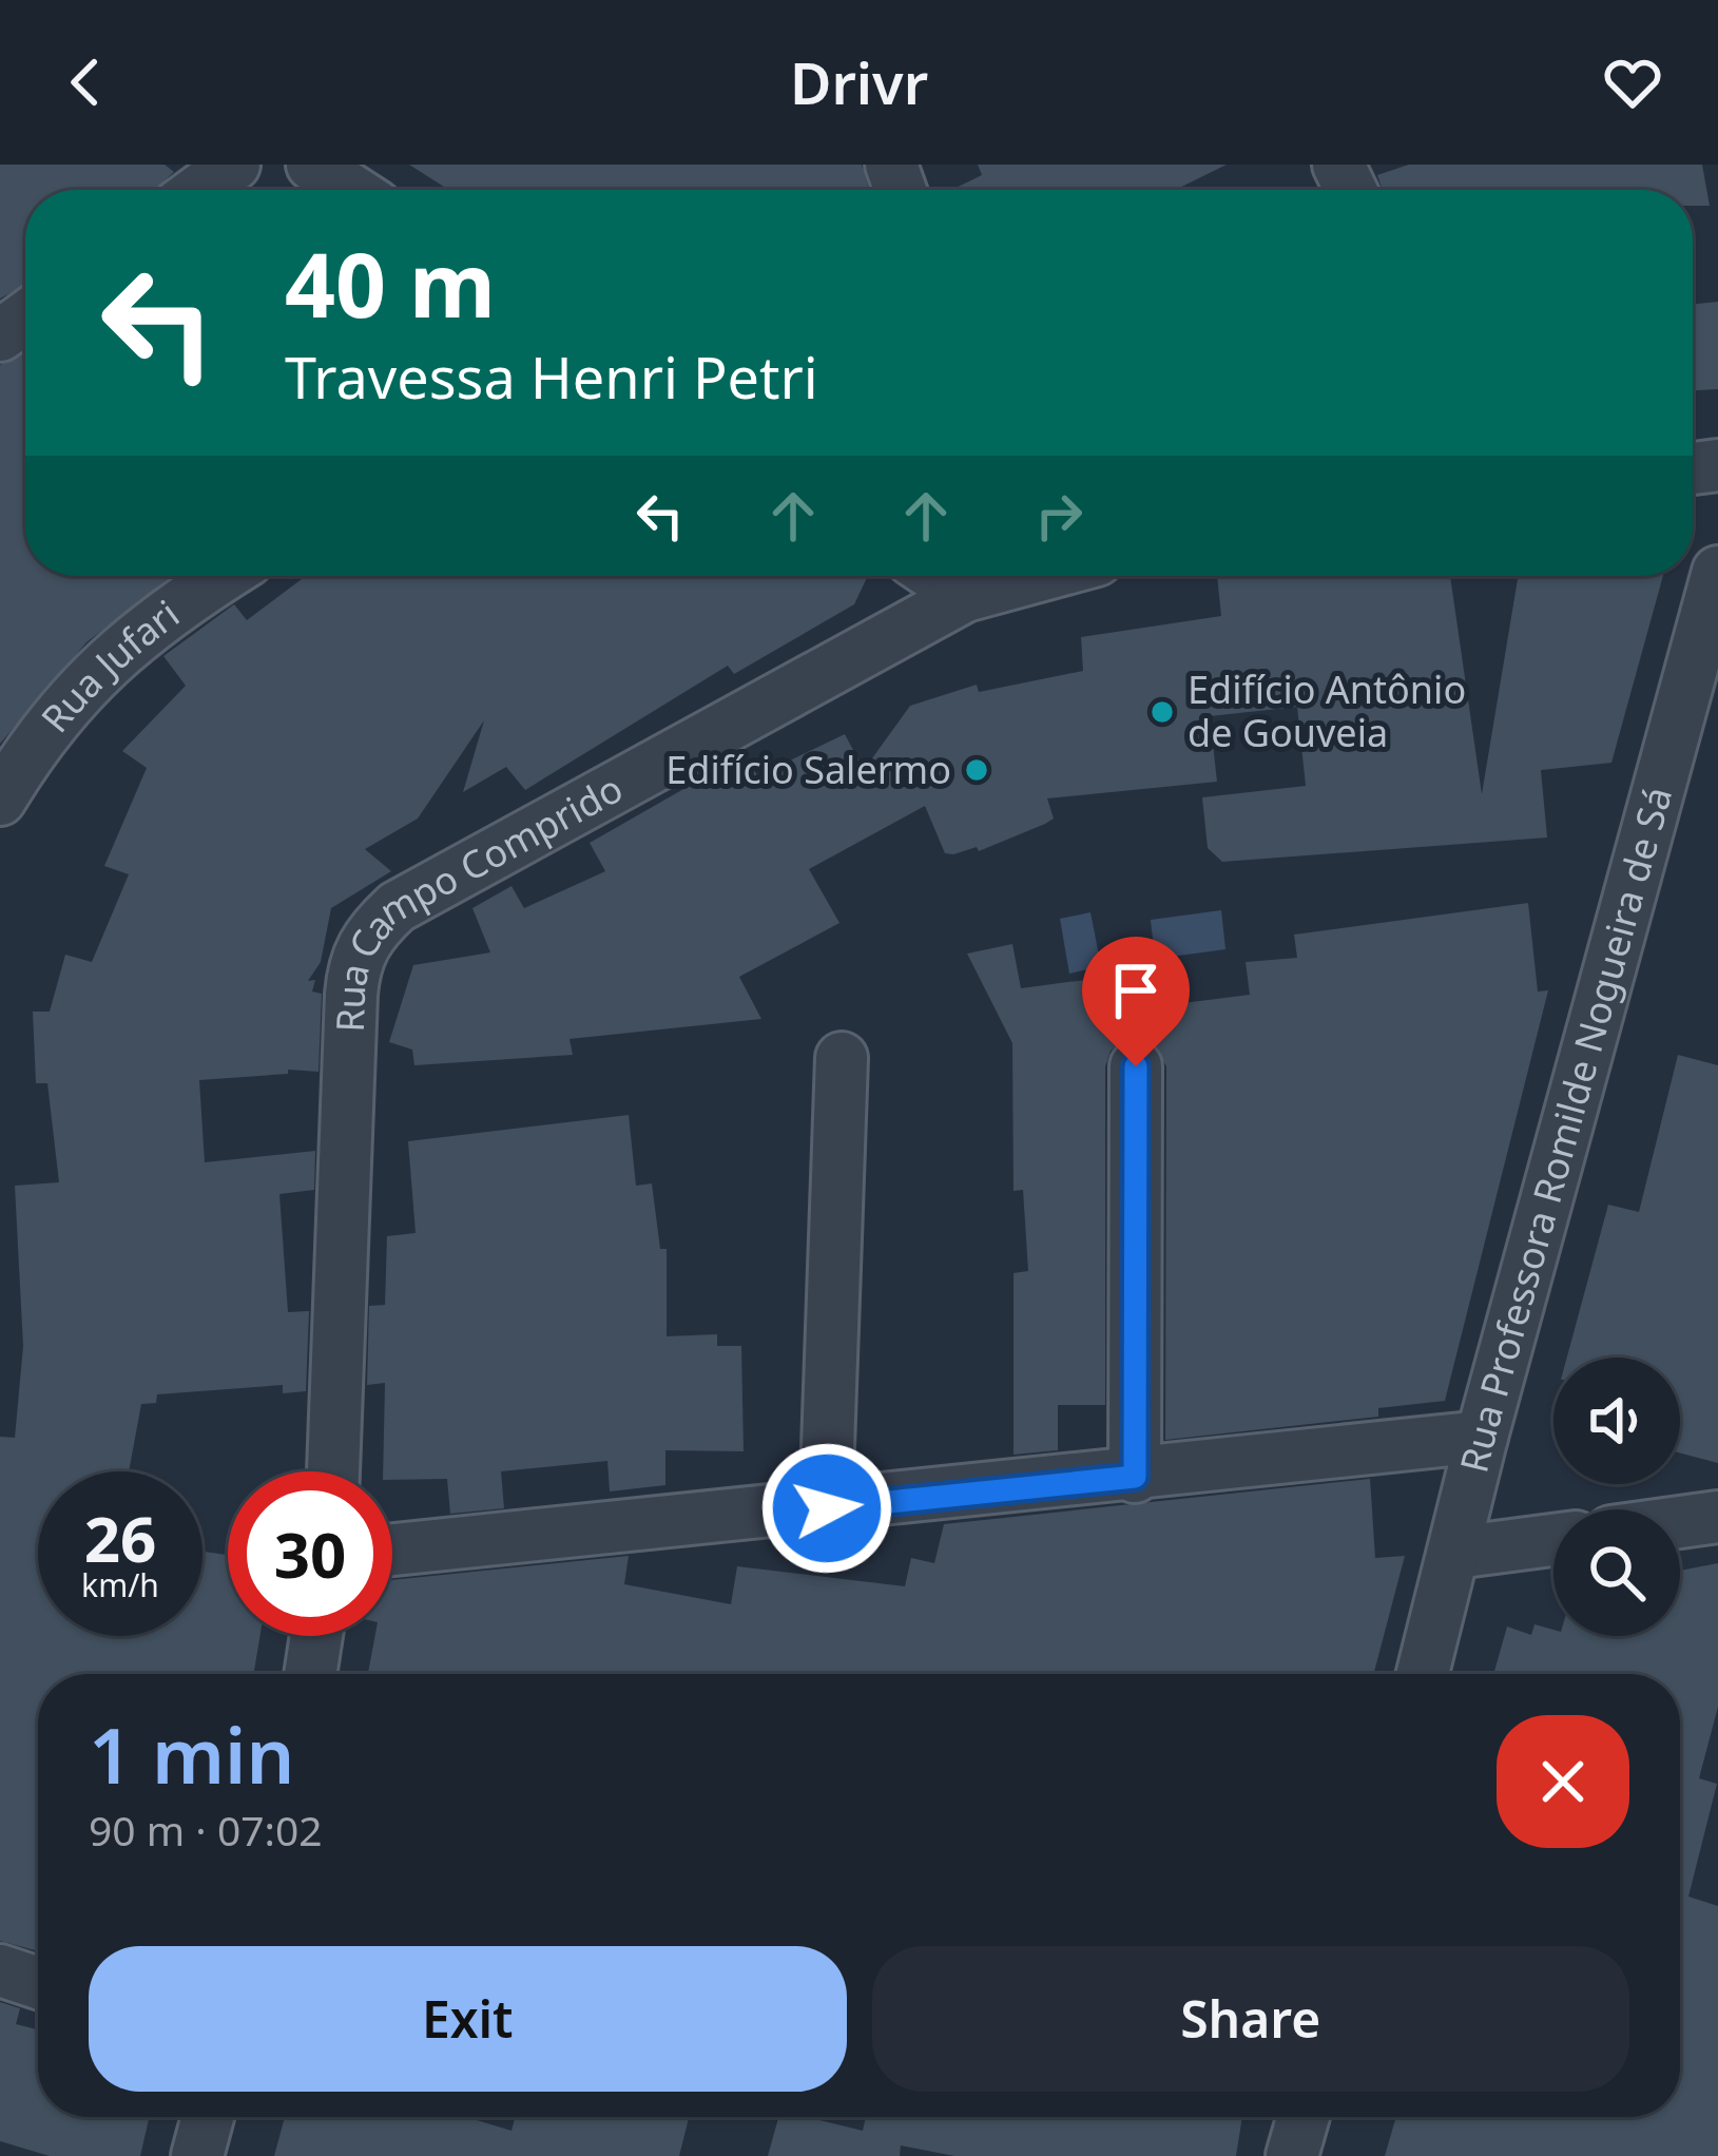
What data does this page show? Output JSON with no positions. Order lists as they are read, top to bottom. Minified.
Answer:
{"streets":{"street":["Rua Jufari","Rua Campo Comprido","Rua Professora Romilde Nogueira de Sá"]},"places":["Edifício Antônio de Gouveia","Edifício Salermo"],"page":{"header":"Drivr","turn":["40 m","Travessa Henri Petri"],"speed":"26 km/h","limit":"30","heading":["1 min","90 m · 07:02"],"buttons":["Exit","Share"]}}
